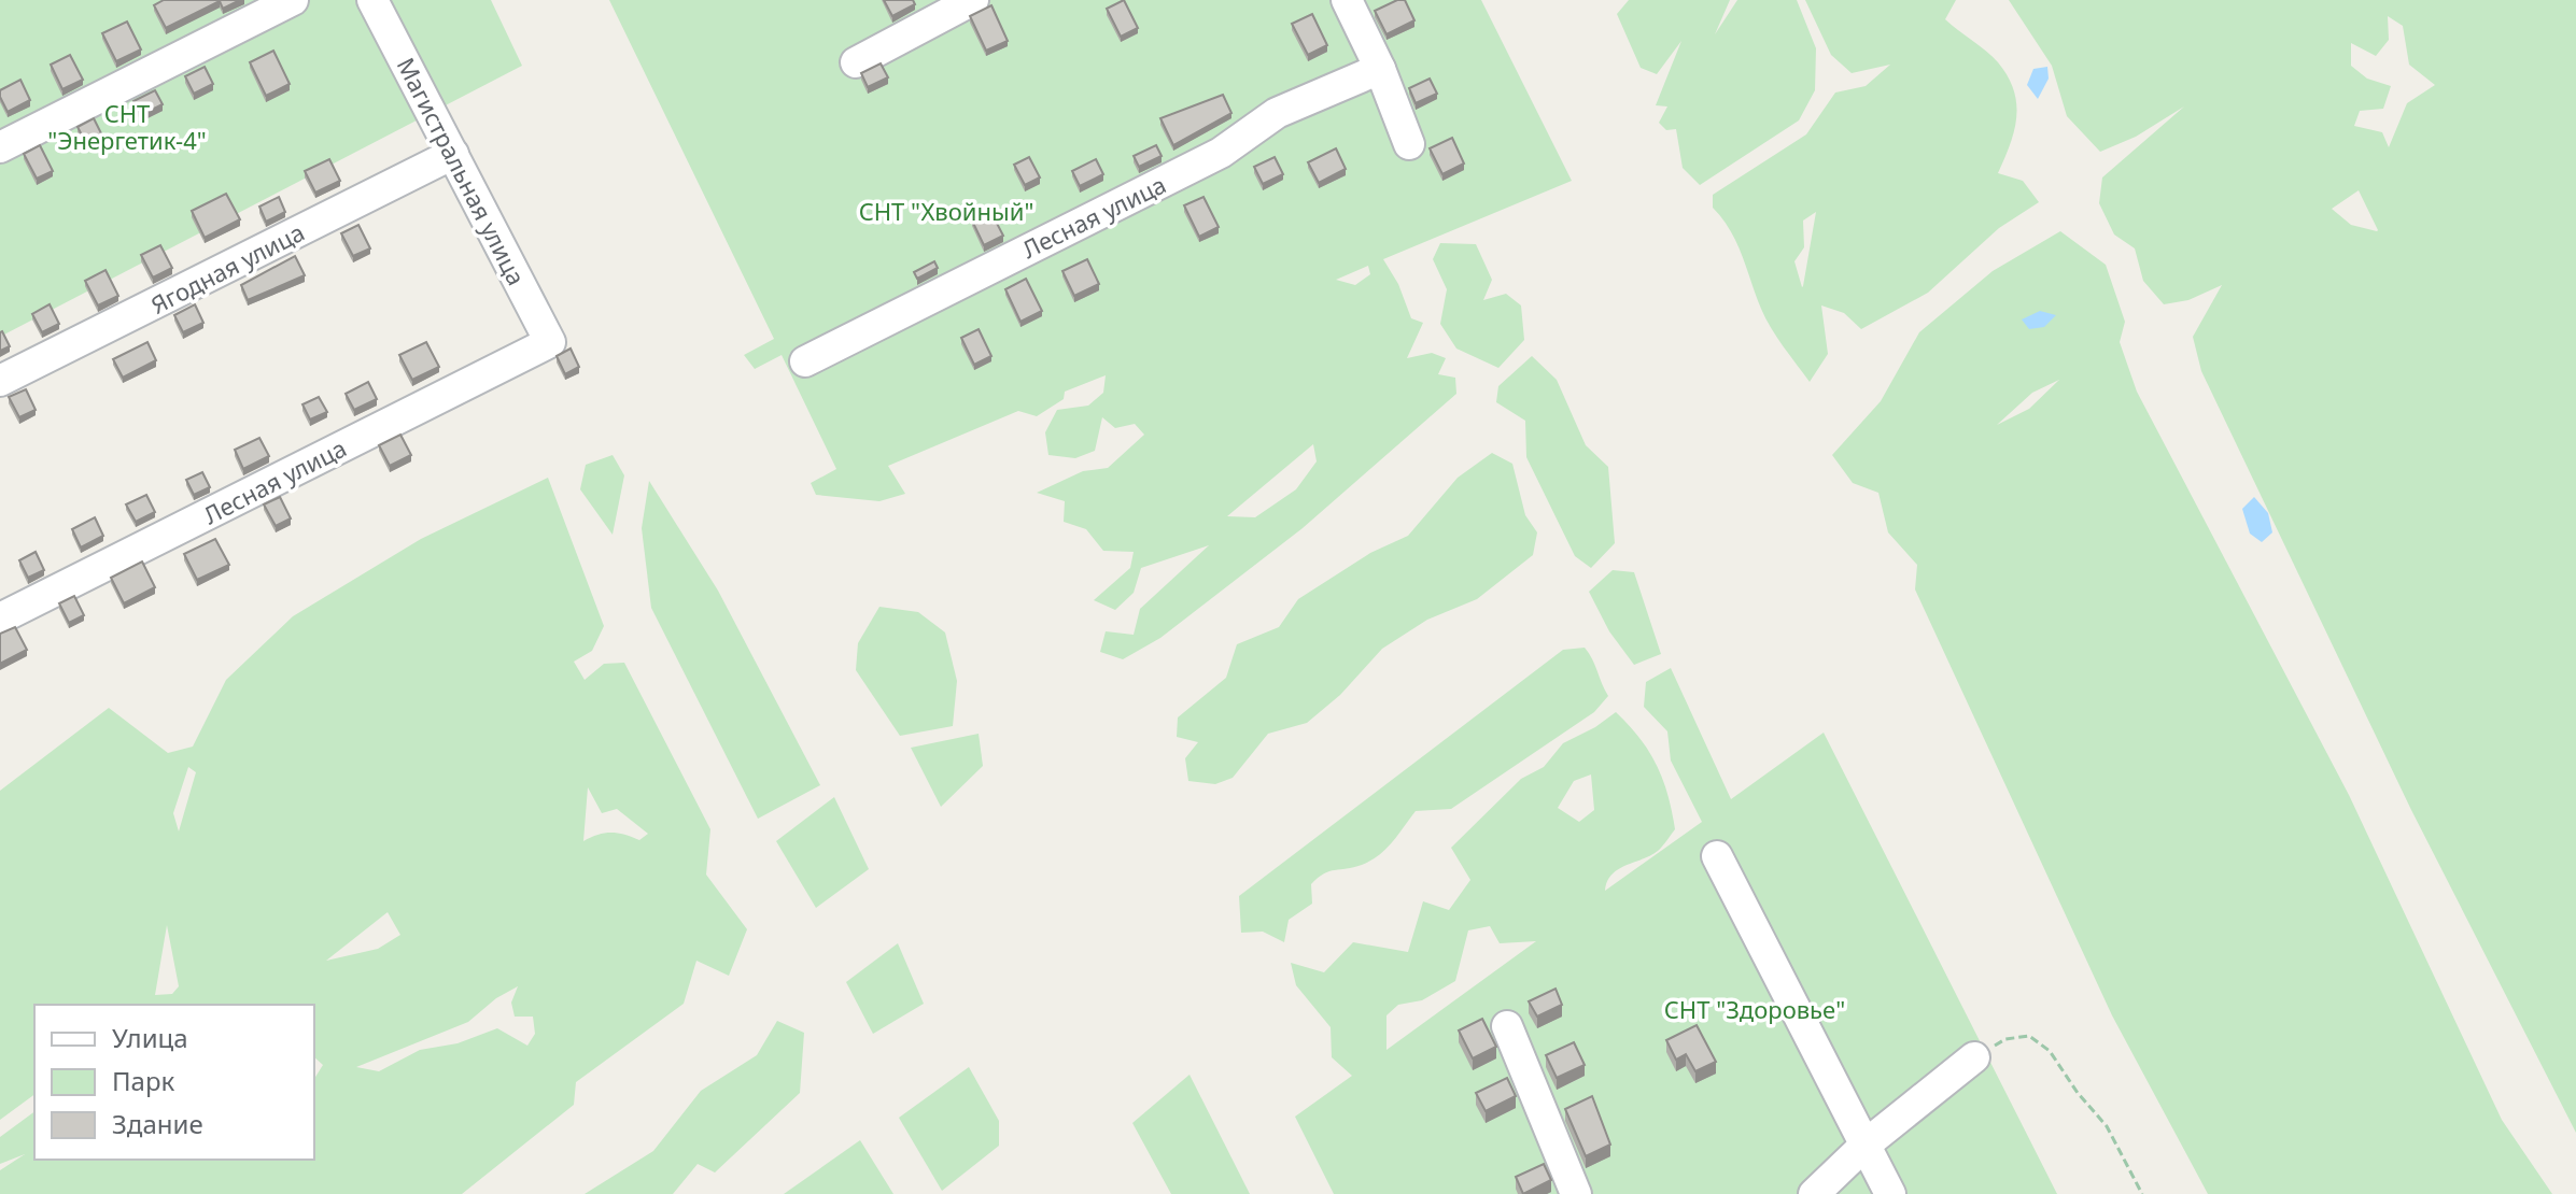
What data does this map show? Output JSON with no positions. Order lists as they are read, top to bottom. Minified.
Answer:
{"streets":{"street":["Магистральная улица","Лесная улица","Ягодная улица"]},"crossings":[["Магистральная улица","Лесная улица"],["Магистральная улица","Ягодная улица"]],"parks":["СНТ \"Энергетик-4\"","СНТ \"Хвойный\"","СНТ \"Здоровье\""],"legend":["Улица","Парк","Здание"]}
